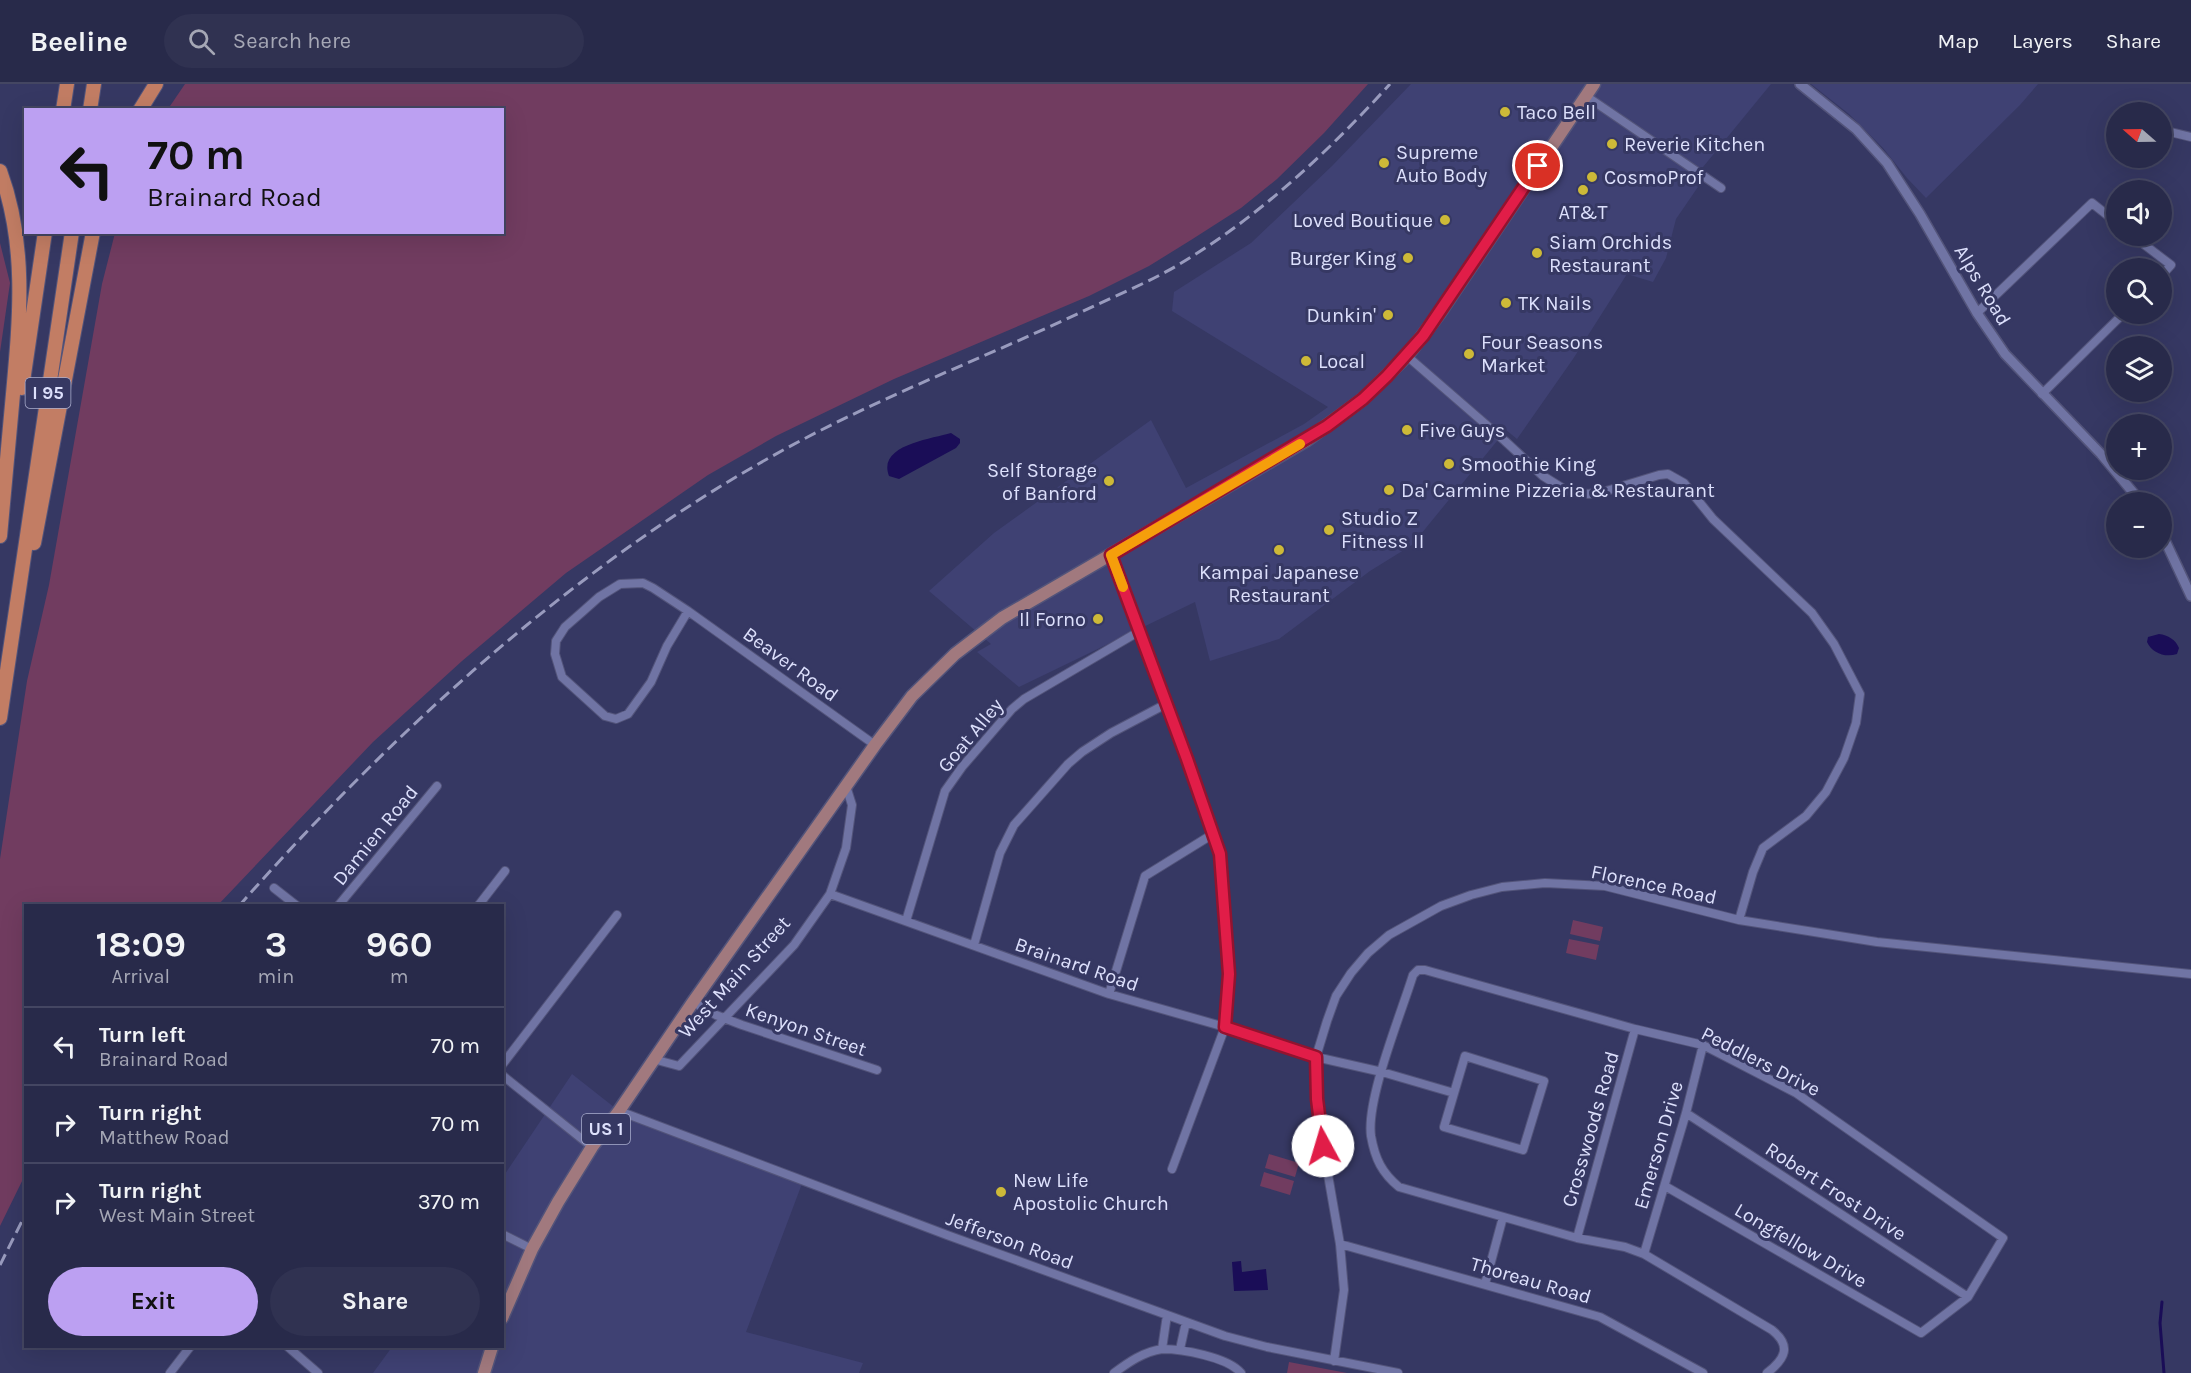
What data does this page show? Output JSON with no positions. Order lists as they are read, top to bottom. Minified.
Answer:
{"streets":{"highway":["I 95"],"main road":["West Main Street","US 1"],"street":["Alps Road","Beaver Road","Goat Alley","Damien Road","Florence Road","Brainard Road","Kenyon Street","Peddlers Drive","Crosswoods Road","Emerson Drive","Robert Frost Drive","Jefferson Road","Longfellow Drive","Thoreau Road"]},"crossings":[["Beaver Road","West Main Street"],["Goat Alley","Brainard Road"],["Florence Road","Brainard Road"],["Florence Road","Jefferson Road"],["Florence Road","Thoreau Road"],["Brainard Road","West Main Street"],["West Main Street","Kenyon Street"],["West Main Street","Jefferson Road"],["Peddlers Drive","Crosswoods Road"],["Peddlers Drive","Emerson Drive"],["Peddlers Drive","Robert Frost Drive"],["Peddlers Drive","Longfellow Drive"],["Emerson Drive","Robert Frost Drive"],["Emerson Drive","Longfellow Drive"]],"places":["Taco Bell","Reverie Kitchen","Supreme Auto Body","CosmoProf","AT&T","Loved Boutique","Siam Orchids Restaurant","Burger King","TK Nails","Dunkin'","Four Seasons Market","Local","Five Guys","Smoothie King","Self Storage of Banford","Da' Carmine Pizzeria & Restaurant","Studio Z Fitness II","Kampai Japanese Restaurant","Il Forno","New Life Apostolic Church"],"north":"left","page":{"header":"Beeline","search":"Search here","nav":["Map","Layers","Share"],"map_buttons":["+","−"],"turn":["70 m","Brainard Road"],"eta":["18:09","Arrival","3","min","960","m"],"list":[{"name":"Turn left","note":"Brainard Road","value":"70 m"},{"name":"Turn right","note":"Matthew Road","value":"70 m"},{"name":"Turn right","note":"West Main Street","value":"370 m"}],"buttons":["Exit","Share"]}}
